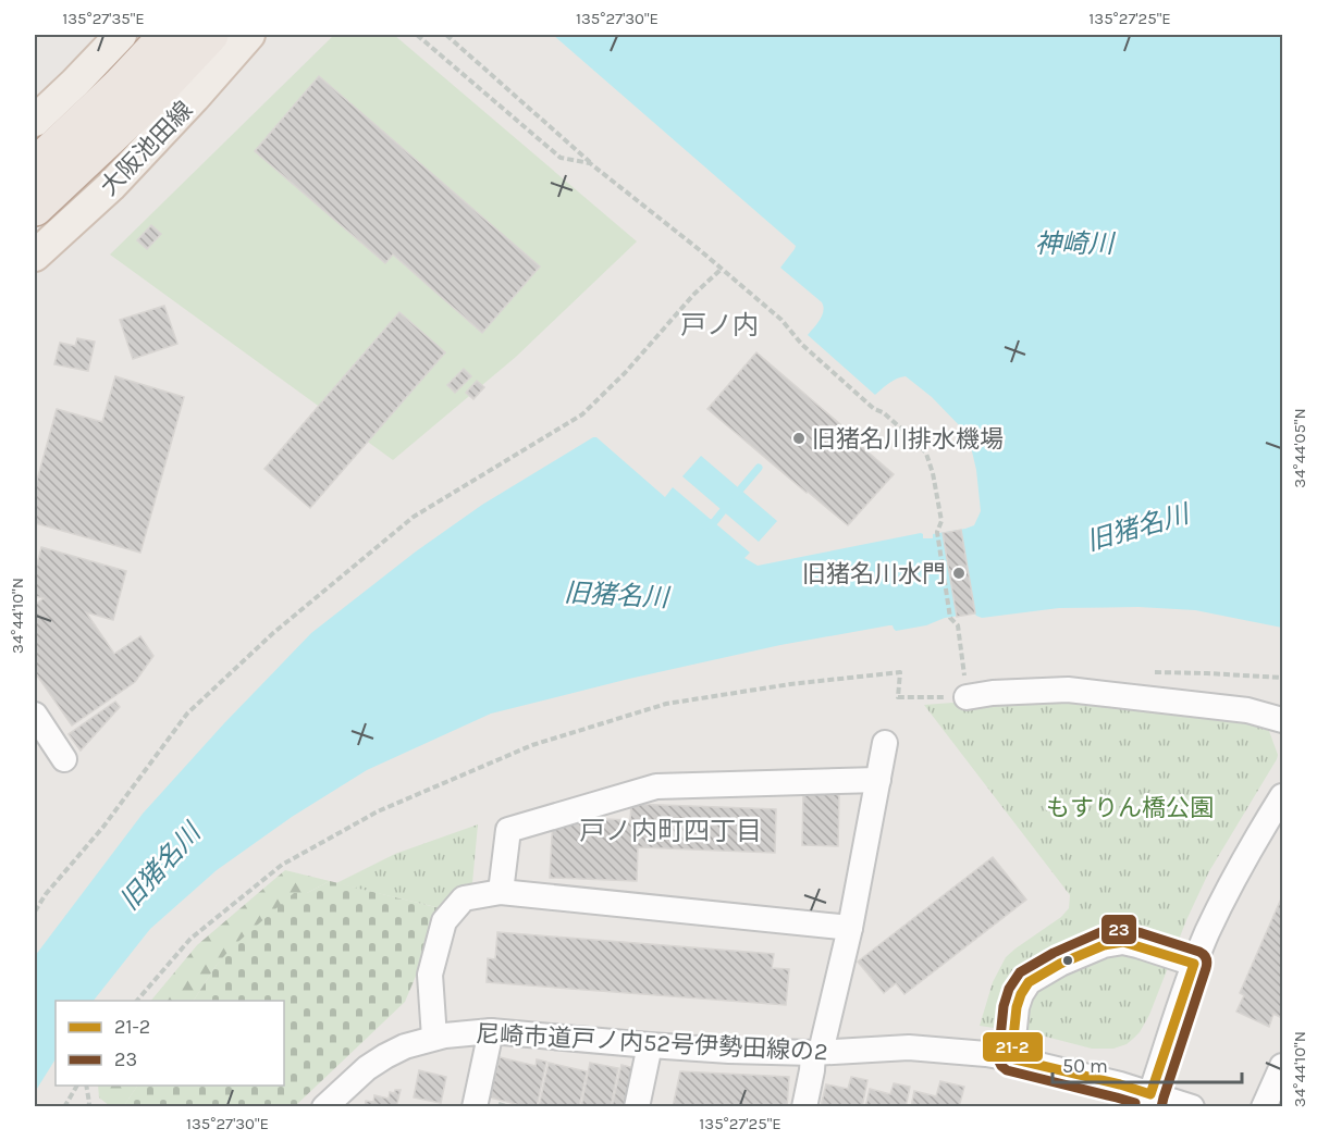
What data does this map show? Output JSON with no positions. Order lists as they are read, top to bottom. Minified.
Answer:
{"streets":{"main road":["大阪池田線"],"street":["尼崎市道戸ノ内52号伊勢田線の2"]},"districts":["戸ノ内","戸ノ内町四丁目"],"water":["神崎川","旧猪名川"],"parks":["もすりん橋公園"],"places":["旧猪名川排水機場","旧猪名川水門"],"lines":["transit line 23","transit line 21-2"],"legend":["21-2","23"],"scale_bar":"50 m","coordinates":["135°27'35\"E","135°27'30\"E","135°27'25\"E","34°44'05\"N","34°44'10\"N"]}
